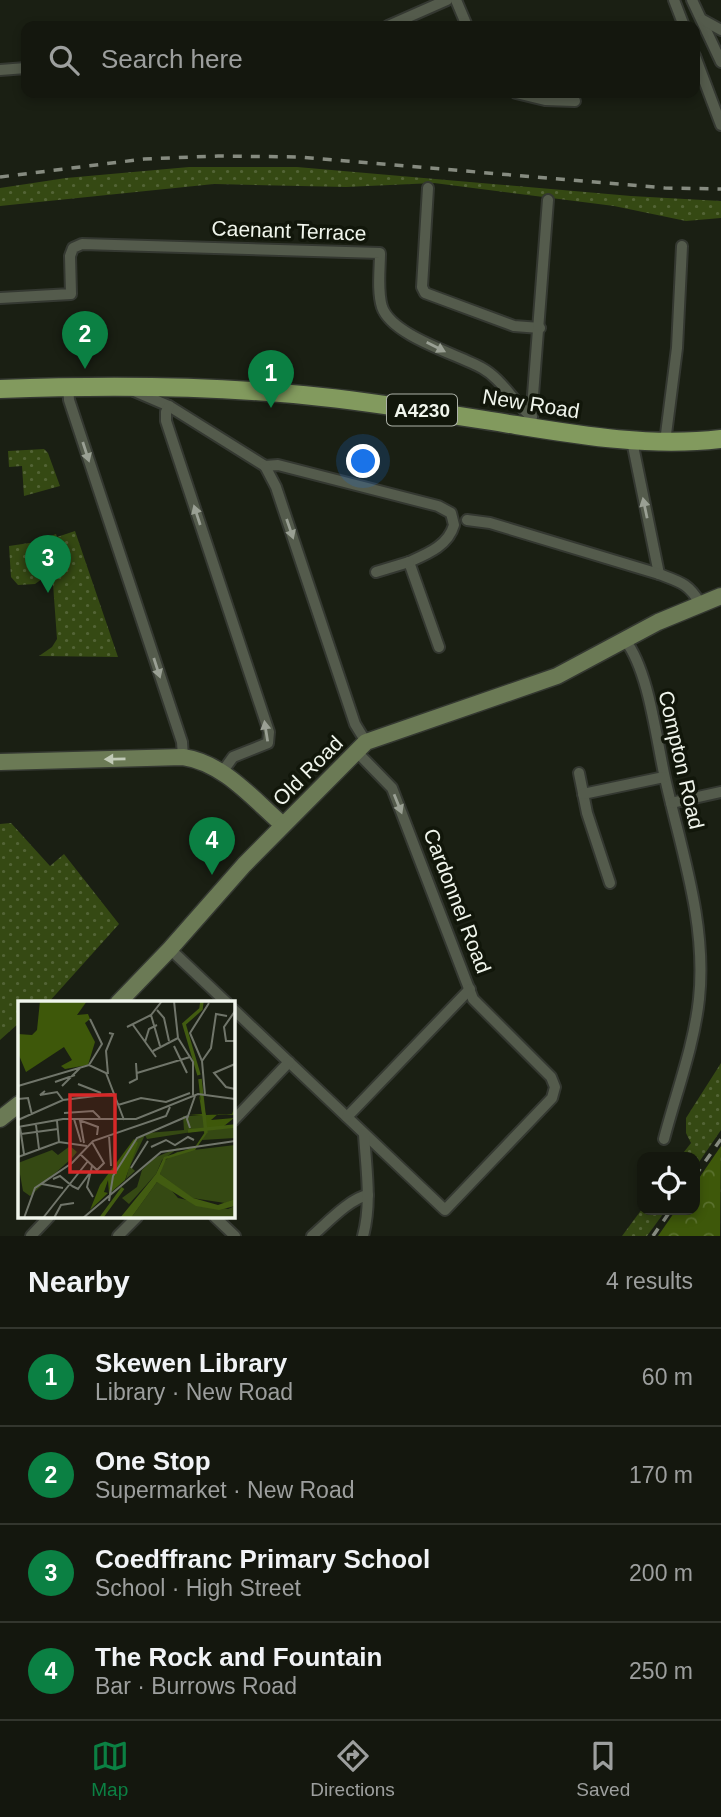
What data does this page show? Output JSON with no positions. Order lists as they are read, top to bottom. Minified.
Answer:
{"streets":{"main road":["New Road","A4230","Old Road"],"street":["Caenant Terrace","Compton Road","Cardonnel Road"]},"crossings":[["Caenant Terrace","New Road"],["Compton Road","Old Road"],["Old Road","Cardonnel Road"]],"one_way":["Caenant Terrace","Cardonnel Road"],"page":{"search":"Search here","pins":["2","1","3","4"],"heading":["Nearby","4 results"],"list":[{"mark":"1","name":"Skewen Library","note":"Library · New Road","value":"60 m"},{"mark":"2","name":"One Stop","note":"Supermarket · New Road","value":"170 m"},{"mark":"3","name":"Coedffranc Primary School","note":"School · High Street","value":"200 m"},{"mark":"4","name":"The Rock and Fountain","note":"Bar · Burrows Road","value":"250 m"}],"nav":["Map","Directions","Saved"]}}
